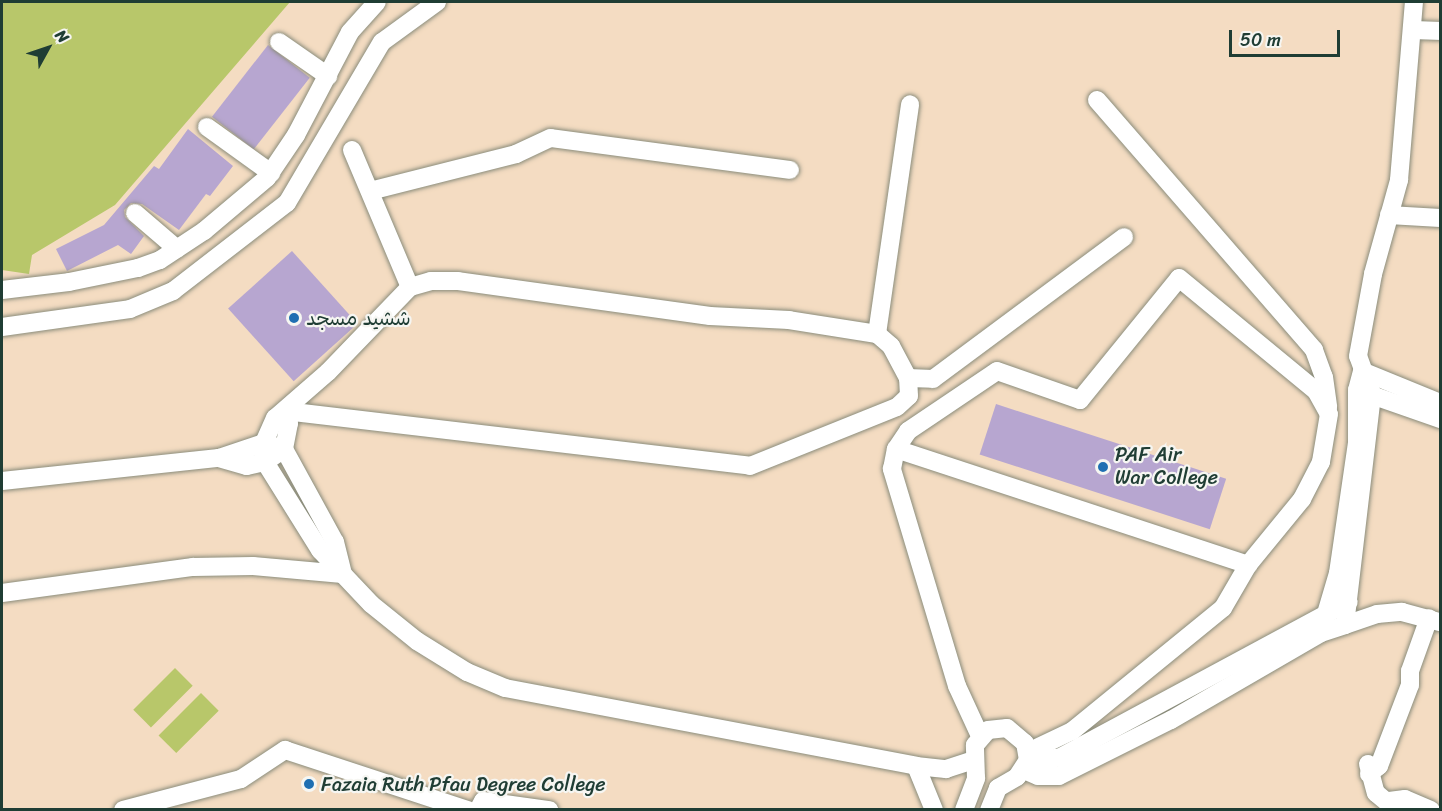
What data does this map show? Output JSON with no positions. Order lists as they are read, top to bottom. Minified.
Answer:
{"places":["ششید مسجد","PAF Air War College","Fazaia Ruth Pfau Degree College"],"scale_bar":"50 m","north":"top right"}
